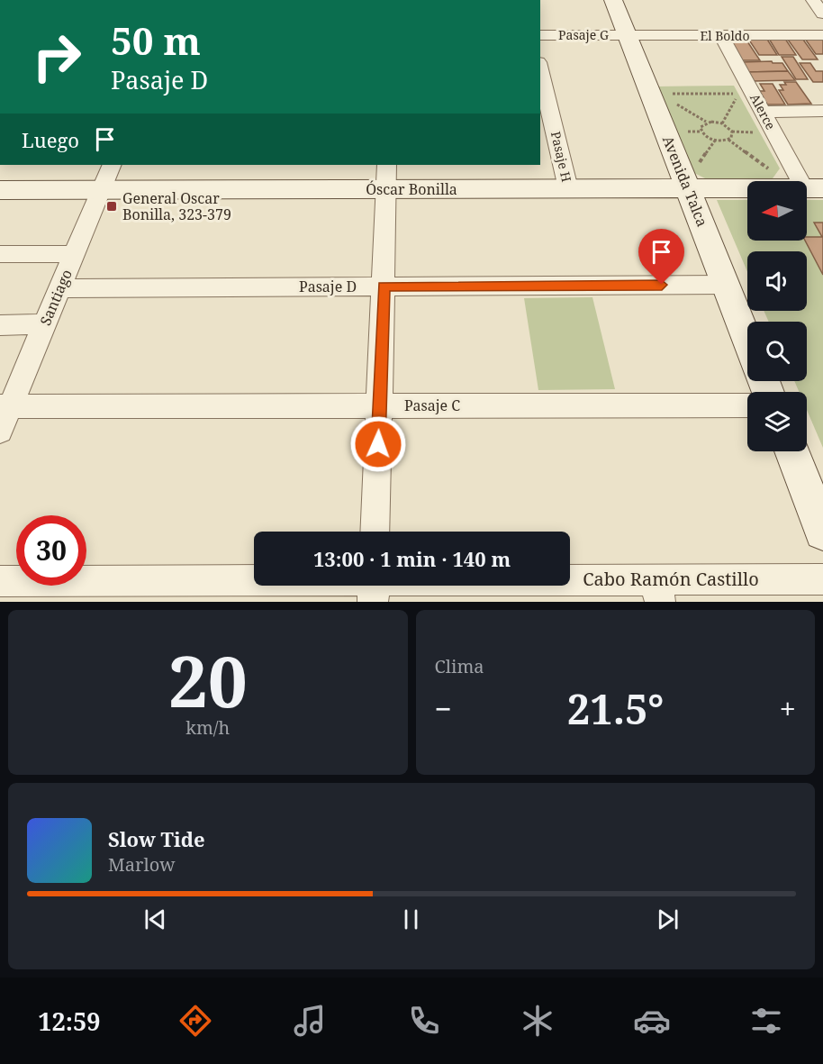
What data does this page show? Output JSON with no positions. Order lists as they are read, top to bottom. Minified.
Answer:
{"streets":{"street":["Pasaje G","El Boldo","Alerce","Pasaje H","Avenida Talca","Óscar Bonilla","Pasaje D","Santiago","Pasaje C","Cabo Ramón Castillo"]},"crossings":[["Pasaje G","El Boldo"],["Pasaje G","Avenida Talca"],["El Boldo","Alerce"],["El Boldo","Avenida Talca"],["Pasaje H","Óscar Bonilla"],["Avenida Talca","Óscar Bonilla"],["Avenida Talca","Pasaje D"],["Óscar Bonilla","Santiago"],["Pasaje D","Santiago"],["Santiago","Pasaje C"]],"places":{"transit":["General Oscar Bonilla, 323-379"]},"north":"left","page":{"turn":["50 m","Pasaje D"],"then":"Luego","limit":"30","trip":"13:00 · 1 min · 140 m","tile":[["20","km/h"],"Clima"],"heat":["−","21.5°","+"],"song":["Slow Tide","Marlow"],"tabs":"12:59"}}
